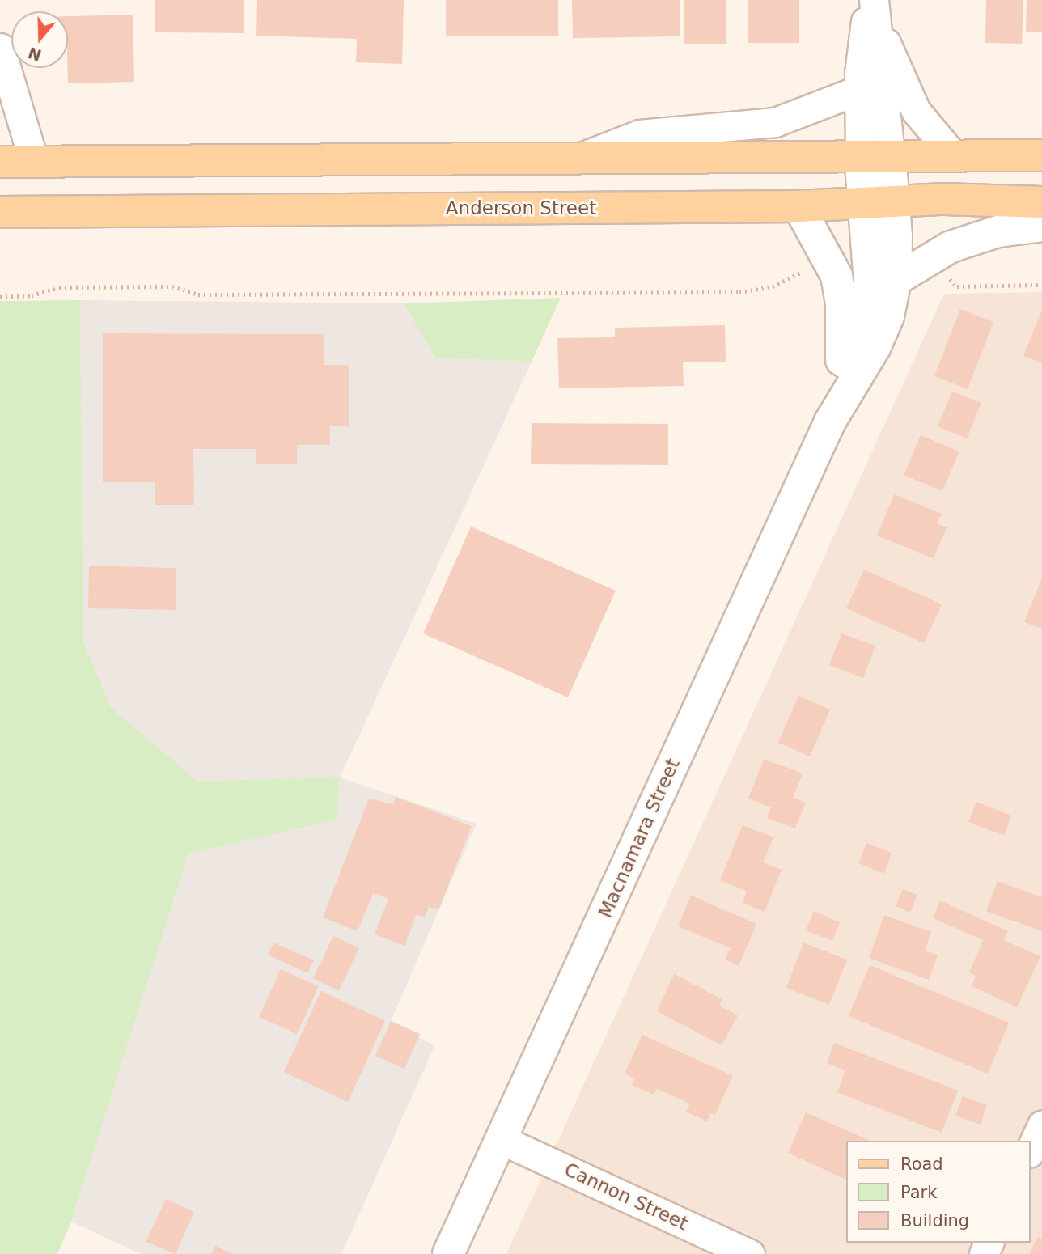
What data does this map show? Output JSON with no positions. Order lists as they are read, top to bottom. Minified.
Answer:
{"streets":{"main road":["Anderson Street"],"street":["Macnamara Street","Cannon Street"]},"crossings":[["Anderson Street","Macnamara Street"],["Macnamara Street","Cannon Street"]],"legend":["Road","Park","Building"],"north":"bottom"}
